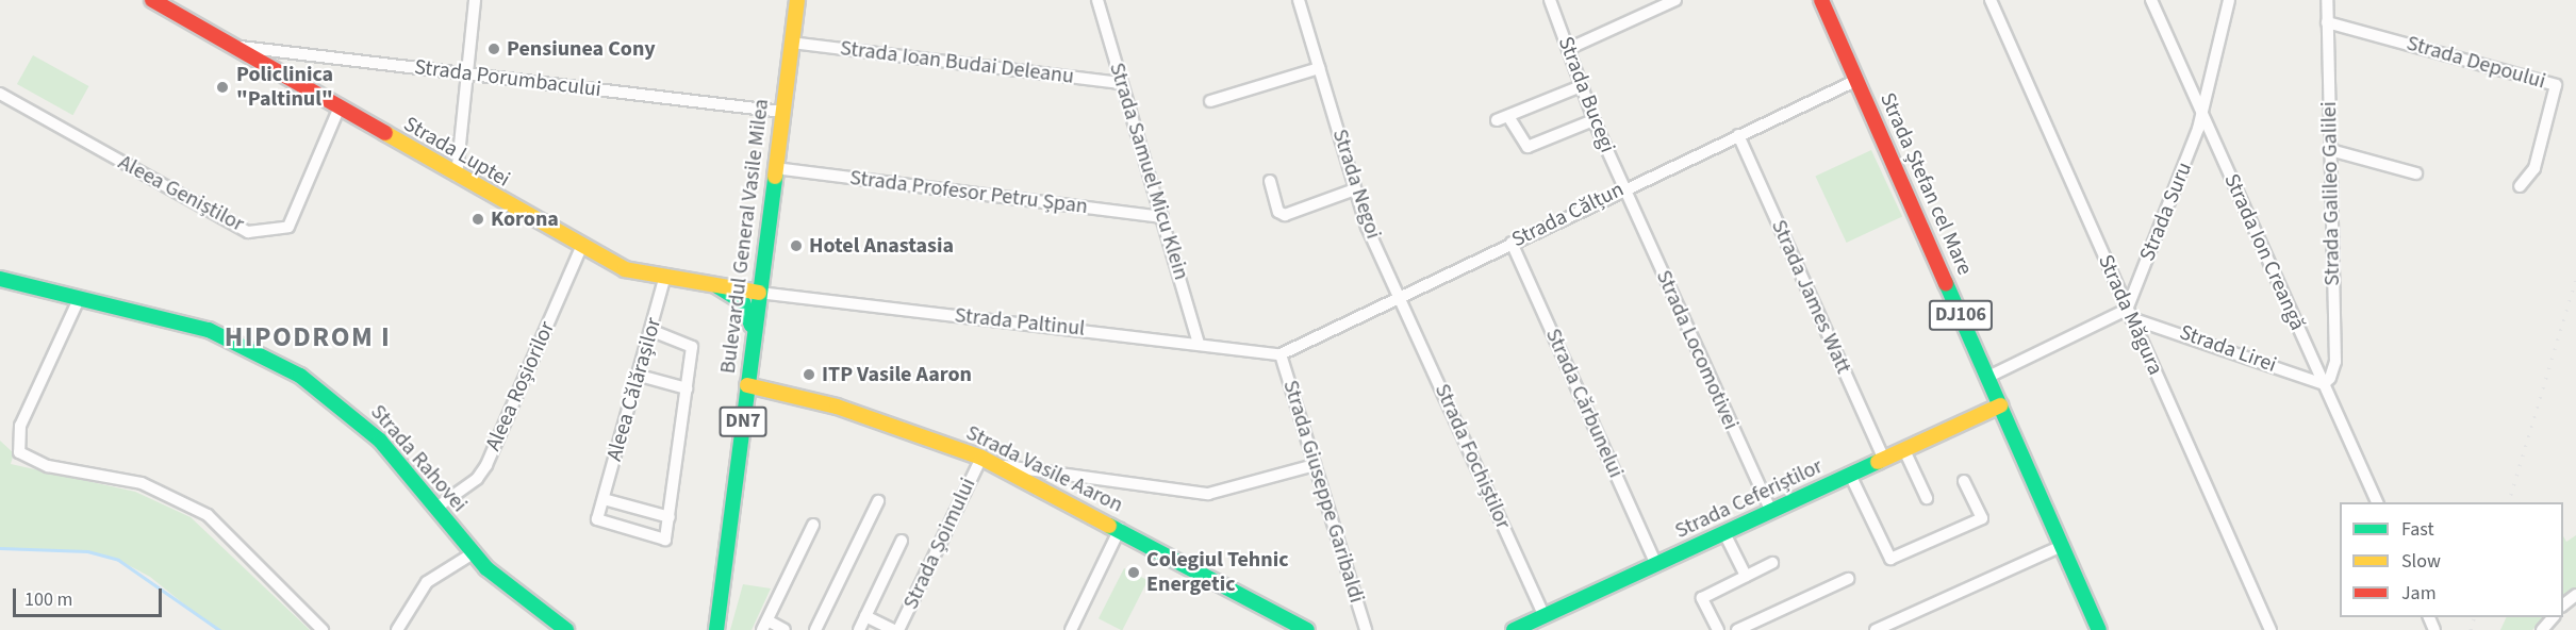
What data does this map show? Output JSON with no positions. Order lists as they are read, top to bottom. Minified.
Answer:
{"streets":{"main road":["Strada Luptei","Strada Ștefan cel Mare","Bulevardul General Vasile Milea","DJ106","DN7","Strada Rahovei","Strada Vasile Aaron","Strada Ceferiștilor"],"street":["Strada Ioan Budai Deleanu","Strada Depoului","Strada Porumbacului","Strada Bucegi","Strada Samuel Micu Klein","Strada Negoi","Strada Profesor Petru Șpan","Aleea Geniștilor","Strada Galileo Galilei","Strada Suru","Strada Călțun","Strada Ion Creangă","Strada James Watt","Strada Măgura","Strada Paltinul","Strada Lirei","Strada Locomotivei","Aleea Roșiorilor","Aleea Călărașilor","Strada Cărbunelui","Strada Fochiștilor","Strada Giuseppe Garibaldi","Strada Șoimului"]},"crossings":[["Strada Ioan Budai Deleanu","Strada Samuel Micu Klein"],["Strada Ioan Budai Deleanu","Bulevardul General Vasile Milea"],["Strada Depoului","Strada Galileo Galilei"],["Strada Porumbacului","Strada Luptei"],["Strada Porumbacului","Bulevardul General Vasile Milea"],["Strada Bucegi","Strada Călțun"],["Strada Bucegi","Strada Locomotivei"],["Strada Luptei","Aleea Geniștilor"],["Strada Luptei","Bulevardul General Vasile Milea"],["Strada Luptei","Strada Paltinul"],["Strada Luptei","Aleea Roșiorilor"],["Strada Luptei","Aleea Călărașilor"],["Strada Samuel Micu Klein","Strada Profesor Petru Șpan"],["Strada Samuel Micu Klein","Strada Paltinul"],["Strada Negoi","Strada Călțun"],["Strada Negoi","Strada Fochiștilor"],["Strada Ștefan cel Mare","Strada Călțun"],["Strada Ștefan cel Mare","Strada Ceferiștilor"],["Strada Profesor Petru Șpan","Bulevardul General Vasile Milea"],["Strada Galileo Galilei","Strada Ion Creangă"],["Strada Galileo Galilei","Strada Lirei"],["Strada Suru","Strada Ion Creangă"],["Strada Suru","Strada Măgura"],["Strada Suru","Strada Lirei"],["Strada Călțun","Strada James Watt"],["Strada Călțun","Strada Paltinul"],["Strada Călțun","Strada Locomotivei"],["Strada Călțun","Strada Cărbunelui"],["Strada Călțun","Strada Fochiștilor"],["Strada Călțun","Strada Giuseppe Garibaldi"],["Bulevardul General Vasile Milea","Strada Paltinul"],["Bulevardul General Vasile Milea","Strada Vasile Aaron"],["Strada Ion Creangă","Strada Lirei"],["Strada James Watt","Strada Ceferiștilor"],["Strada Măgura","Strada Lirei"],["Strada Paltinul","Strada Giuseppe Garibaldi"],["Strada Locomotivei","Strada Ceferiștilor"],["Aleea Roșiorilor","Strada Rahovei"],["Strada Cărbunelui","Strada Ceferiștilor"],["Strada Fochiștilor","Strada Ceferiștilor"],["Strada Vasile Aaron","Strada Șoimului"]],"districts":["HIPODROM I"],"places":["Pensiunea Cony","Policlinica \"Paltinul\"","Korona","Hotel Anastasia","ITP Vasile Aaron","Colegiul Tehnic Energetic"],"legend":["Fast","Slow","Jam"],"scale_bar":"100 m"}
